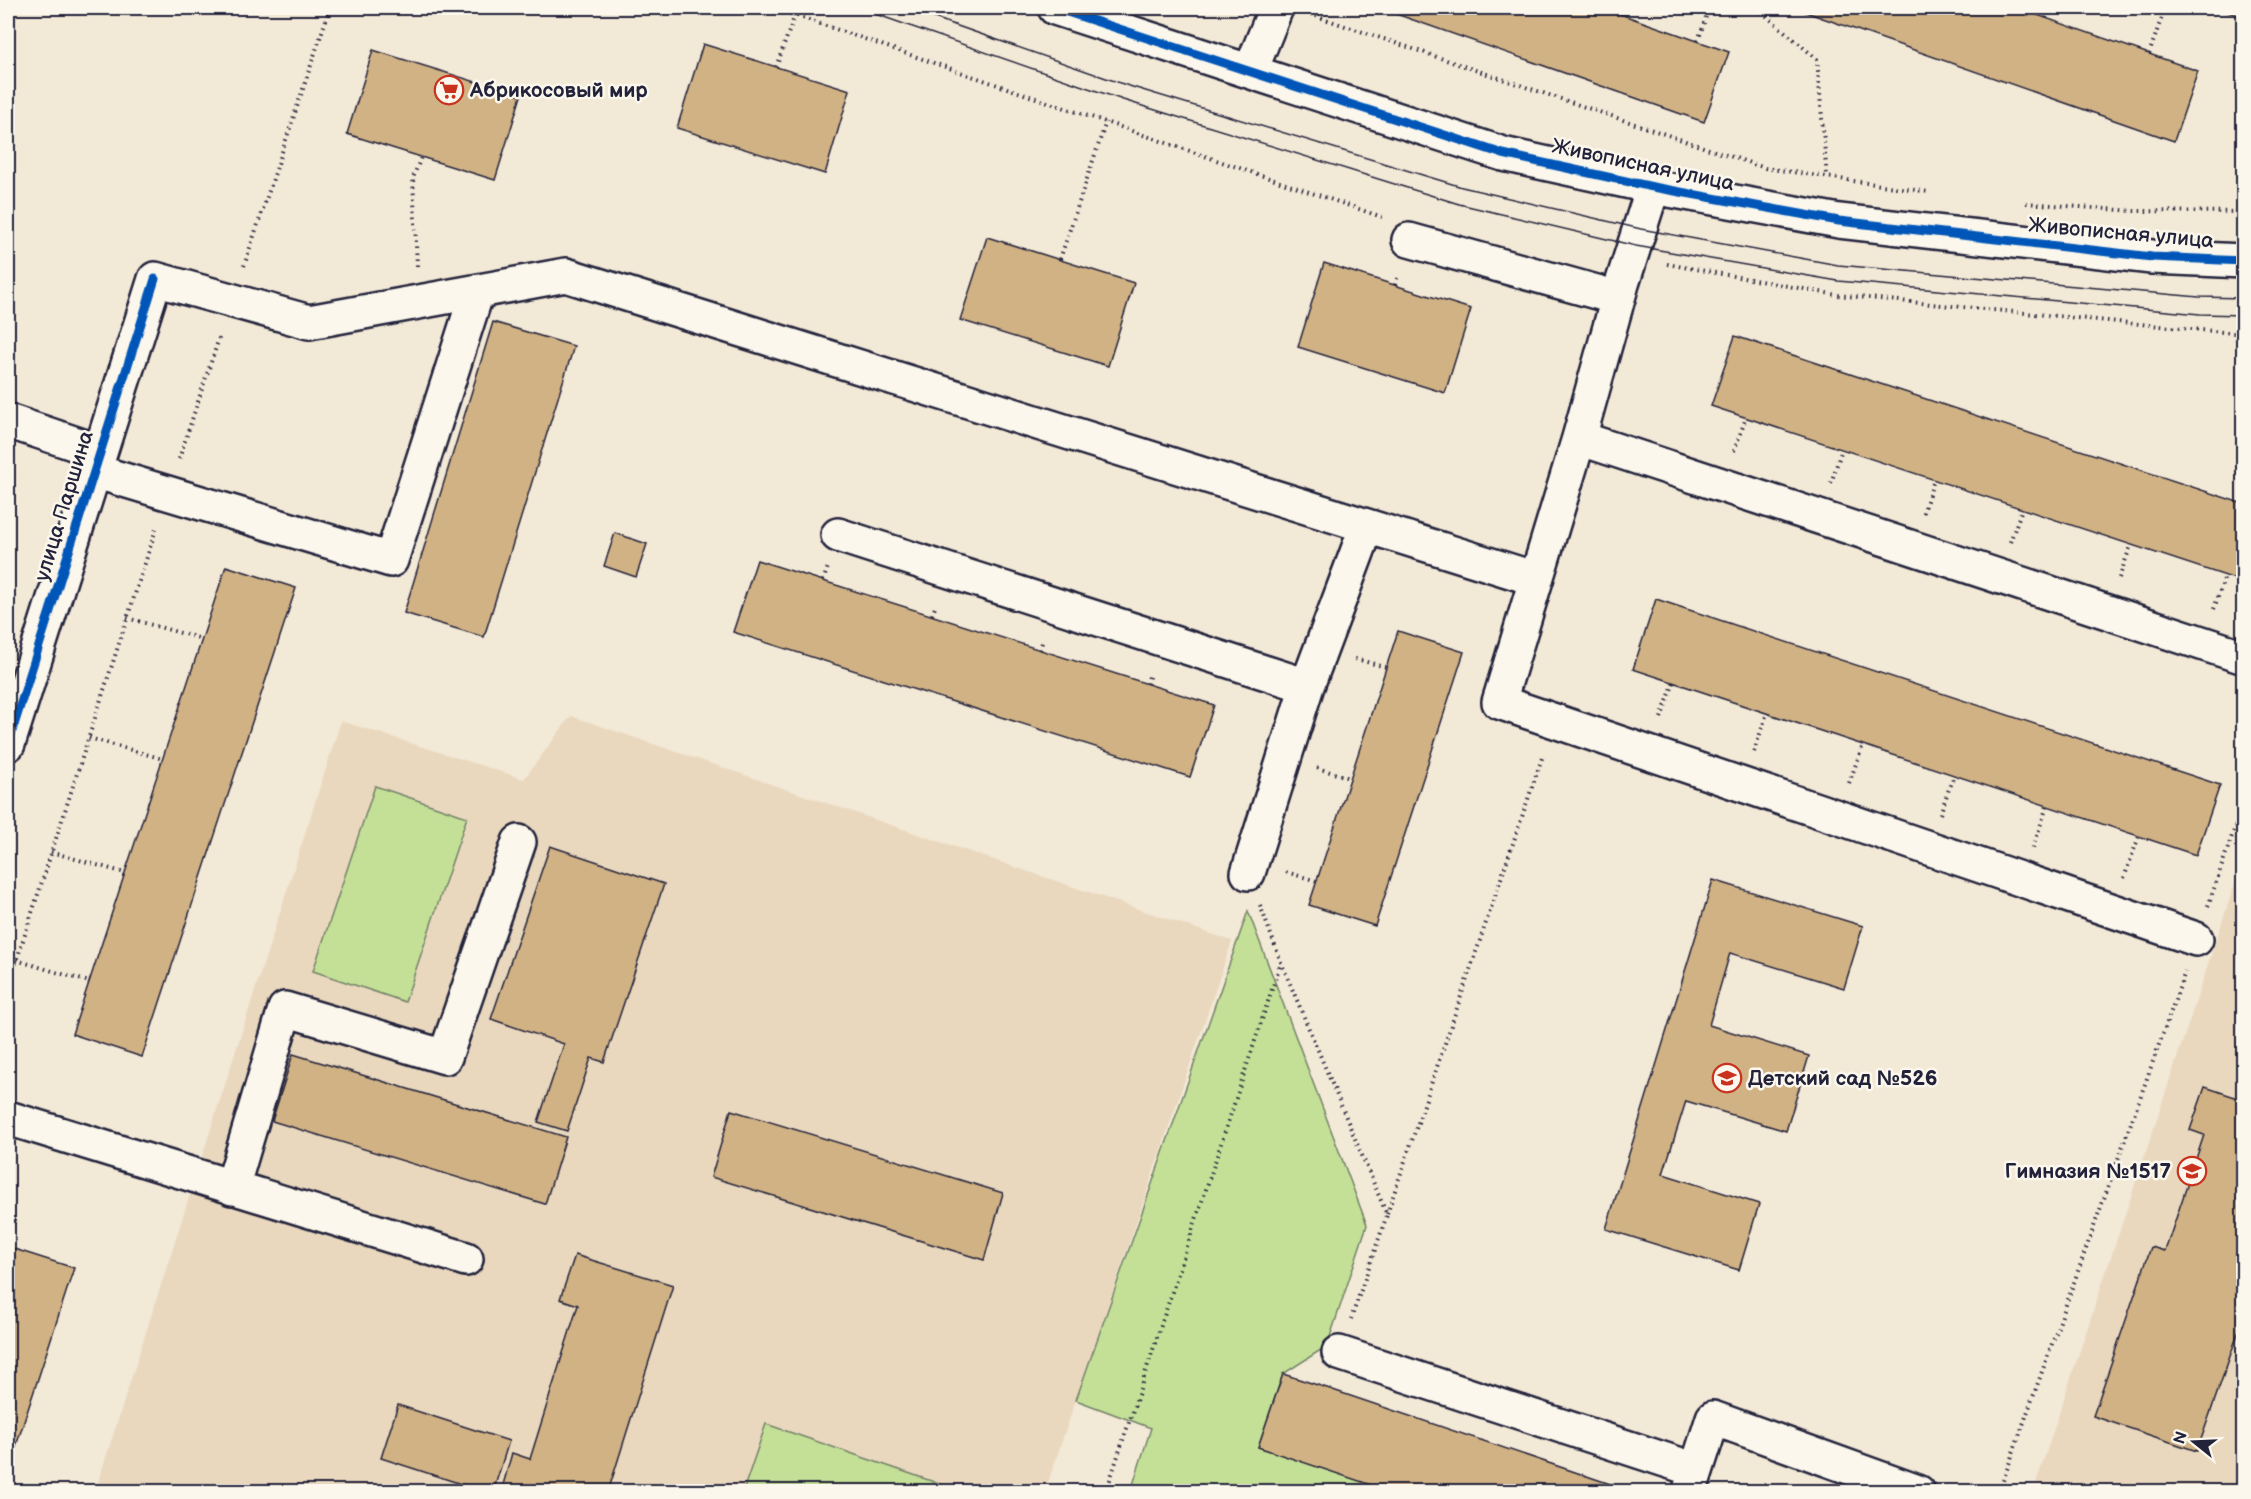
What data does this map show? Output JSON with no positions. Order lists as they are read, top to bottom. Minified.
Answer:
{"streets":{"street":["Живописная улица","улица Паршина"]},"places":{"supermarket":["Абрикосовый мир"],"school or university":["Детский сад №526","Гимназия №1517"]},"north":"left"}
